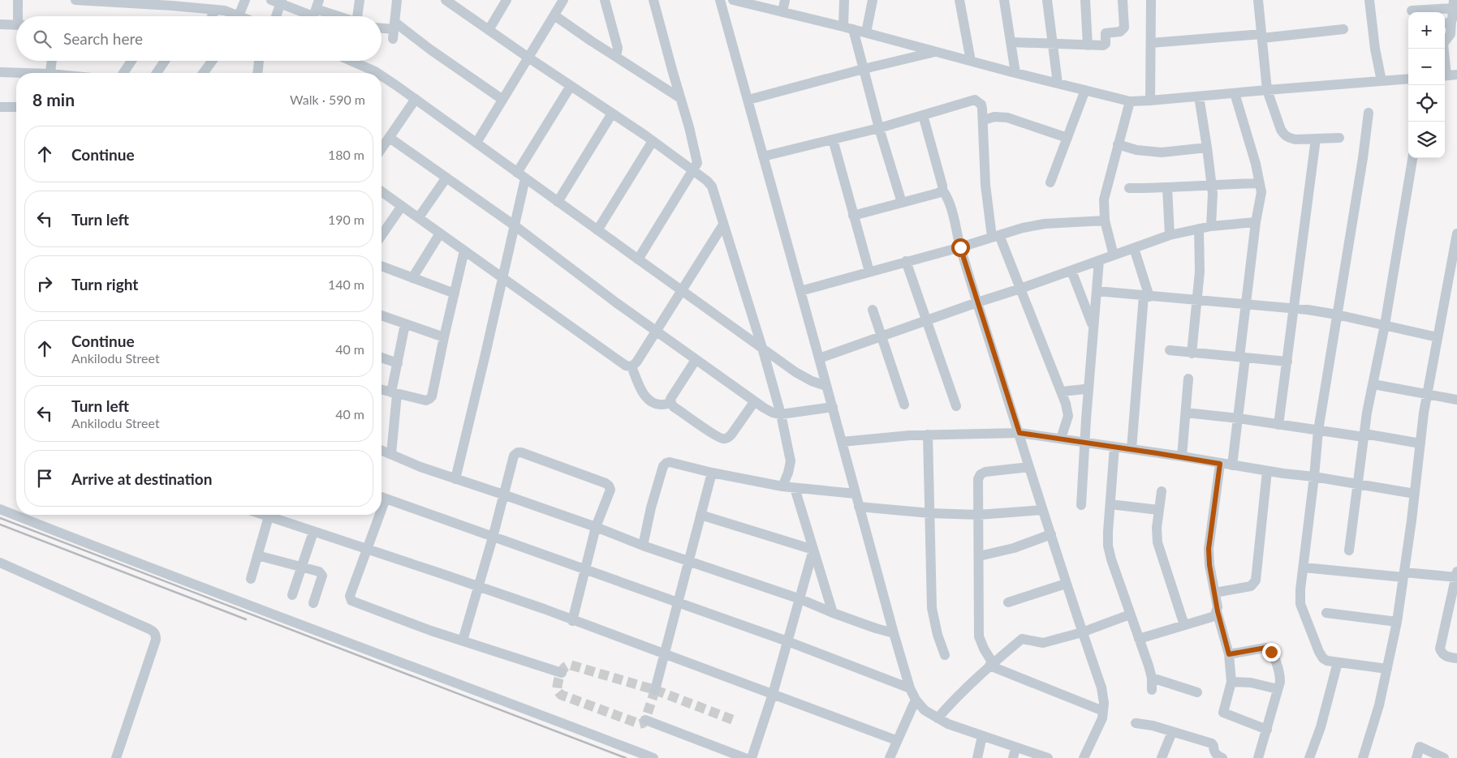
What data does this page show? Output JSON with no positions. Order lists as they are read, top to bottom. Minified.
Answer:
{"page":{"map_buttons":["+","−"],"search":"Search here","heading":["8 min","Walk · 590 m"],"list":[["Continue","180 m"],["Turn left","190 m"],["Turn right","140 m"],["Continue","Ankilodu Street","40 m"],["Turn left","Ankilodu Street","40 m"],"Arrive at destination"]}}
